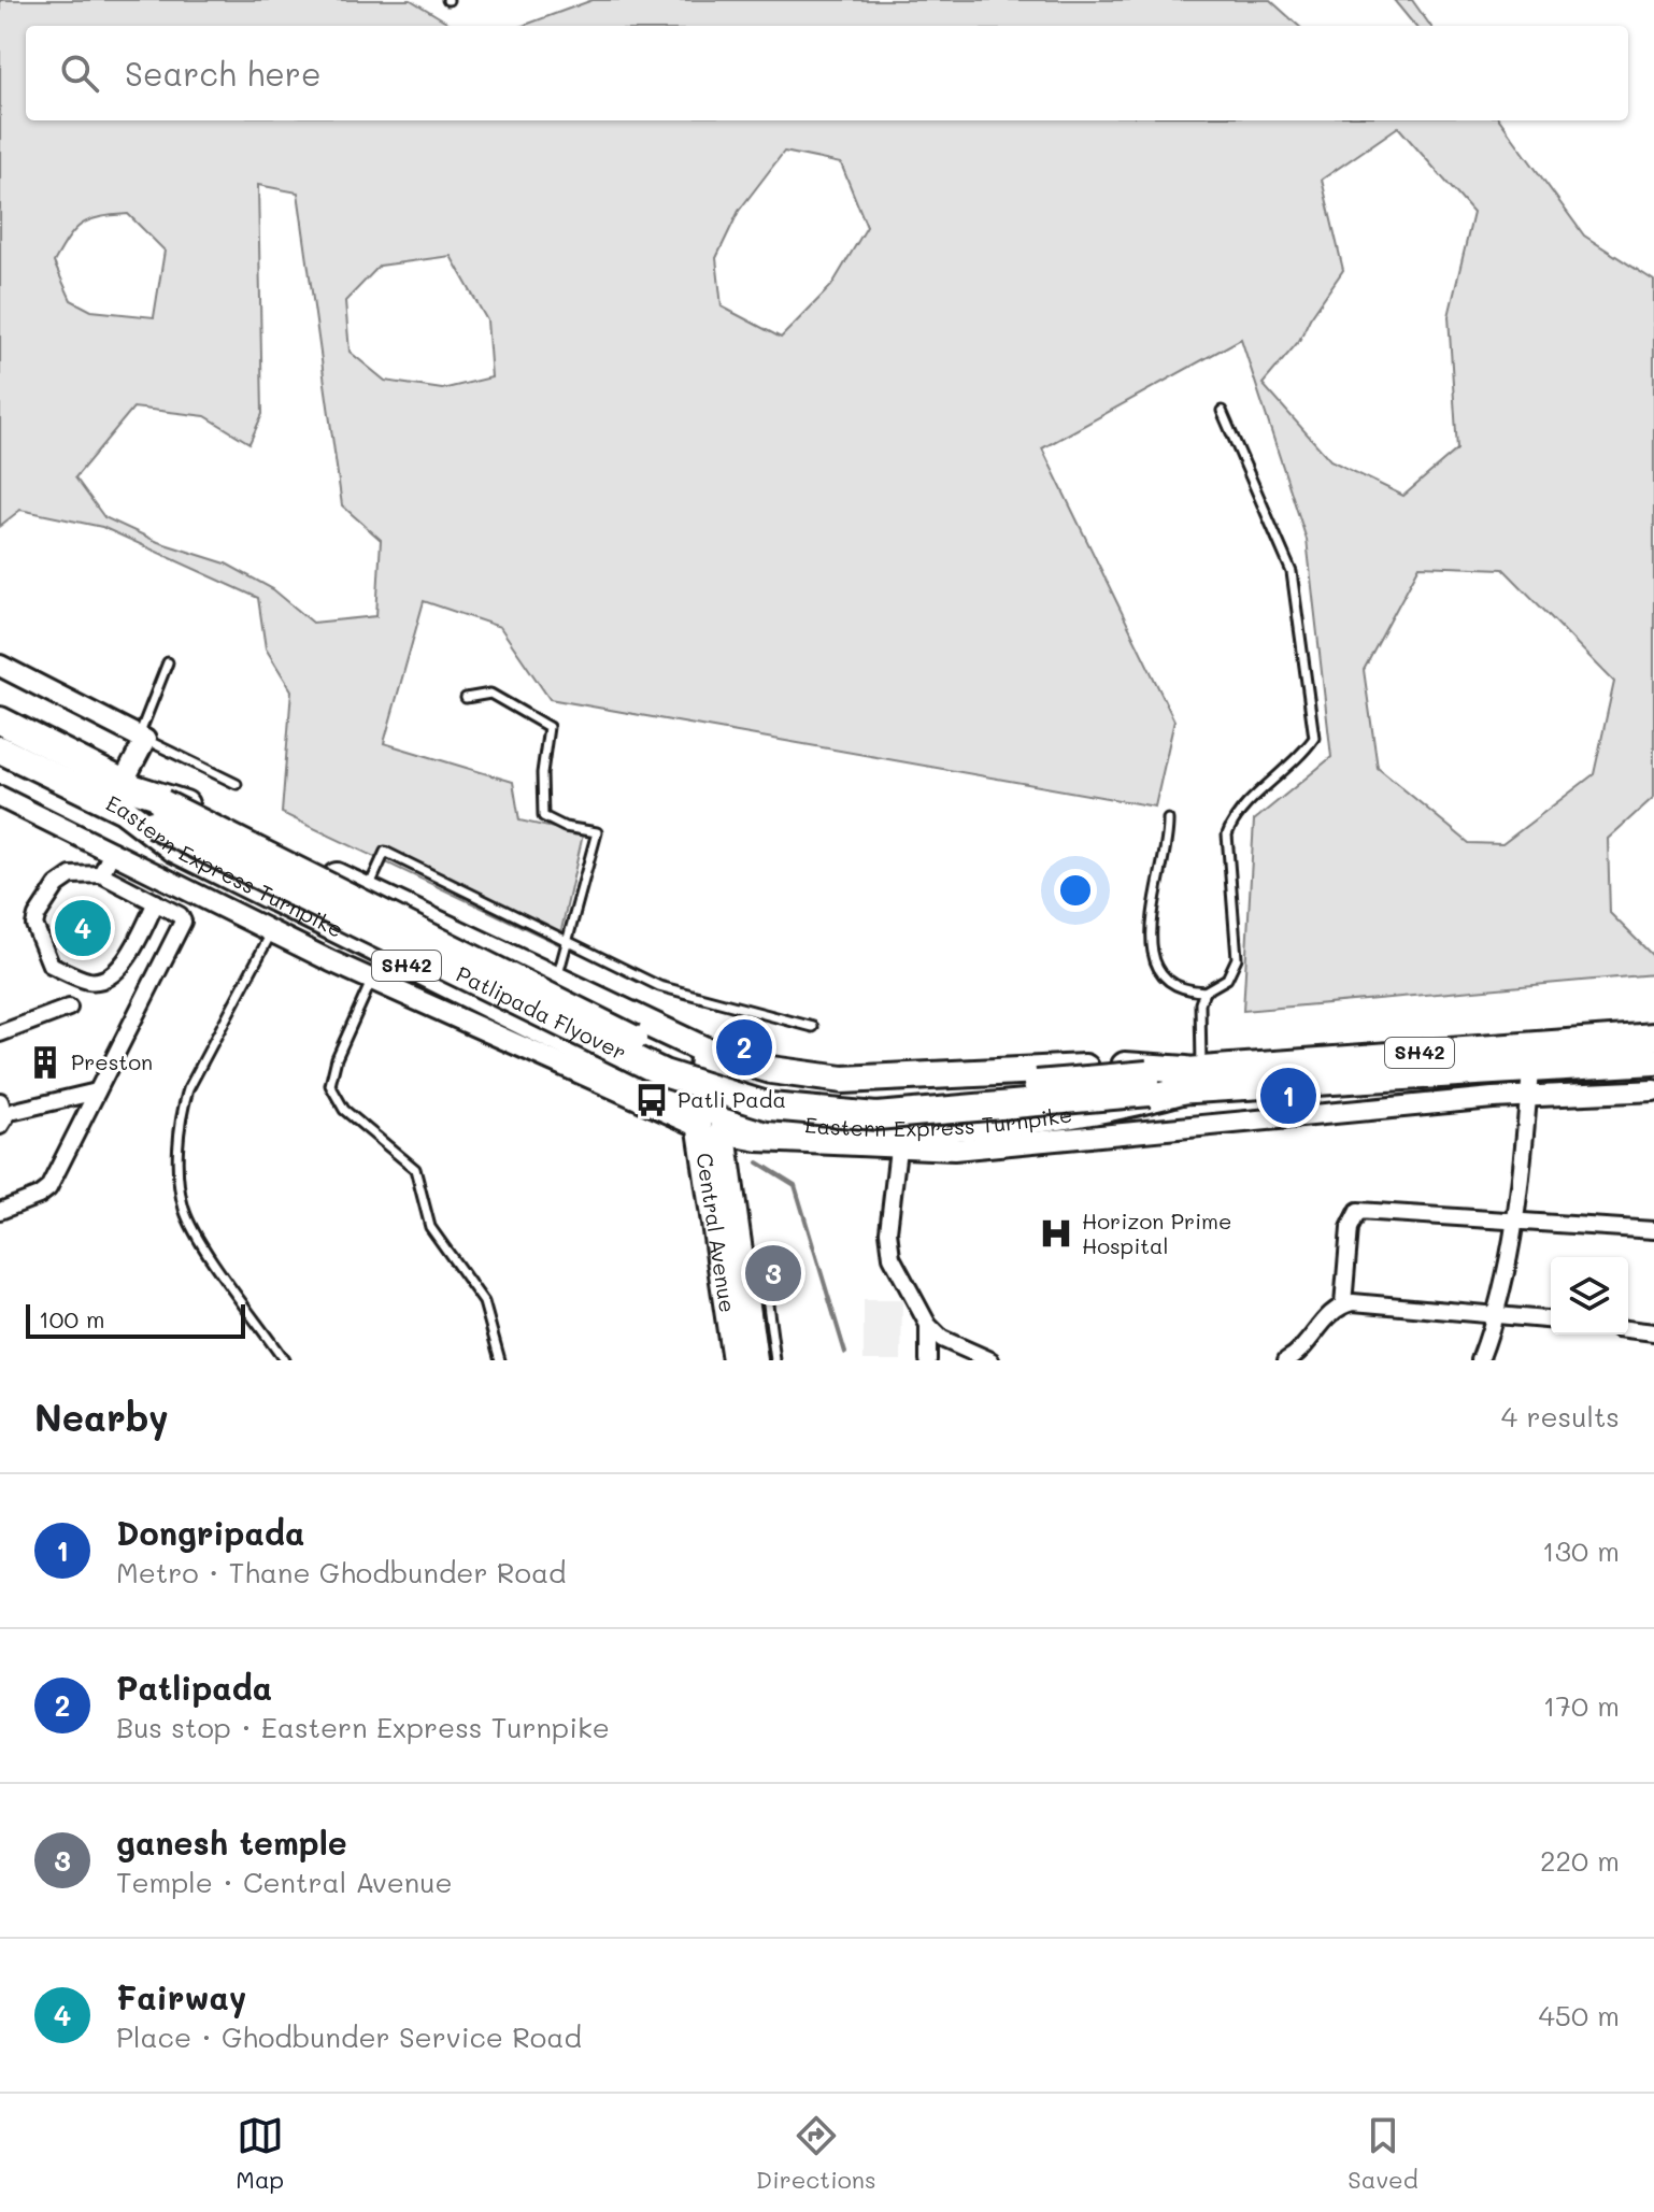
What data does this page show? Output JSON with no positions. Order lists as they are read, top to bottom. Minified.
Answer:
{"streets":{"main road":["Eastern Express Turnpike","SH42","Patlipada Flyover","Central Avenue"]},"crossings":[["Eastern Express Turnpike","SH42"],["Eastern Express Turnpike","Patlipada Flyover"],["Eastern Express Turnpike","Central Avenue"],["SH42","Patlipada Flyover"]],"places":{"building":["Preston"],"bus stop":["Patli Pada"],"hospital":["Horizon Prime Hospital"]},"scale_bar":"100 m","page":{"search":"Search here","pins":["4","2","1","3"],"scale":"100 m","heading":["Nearby","4 results"],"list":[{"mark":"1","name":"Dongripada","note":"Metro · Thane Ghodbunder Road","value":"130 m"},{"mark":"2","name":"Patlipada","note":"Bus stop · Eastern Express Turnpike","value":"170 m"},{"mark":"3","name":"ganesh temple","note":"Temple · Central Avenue","value":"220 m"},{"mark":"4","name":"Fairway","note":"Place · Ghodbunder Service Road","value":"450 m"}],"nav":["Map","Directions","Saved"]}}
